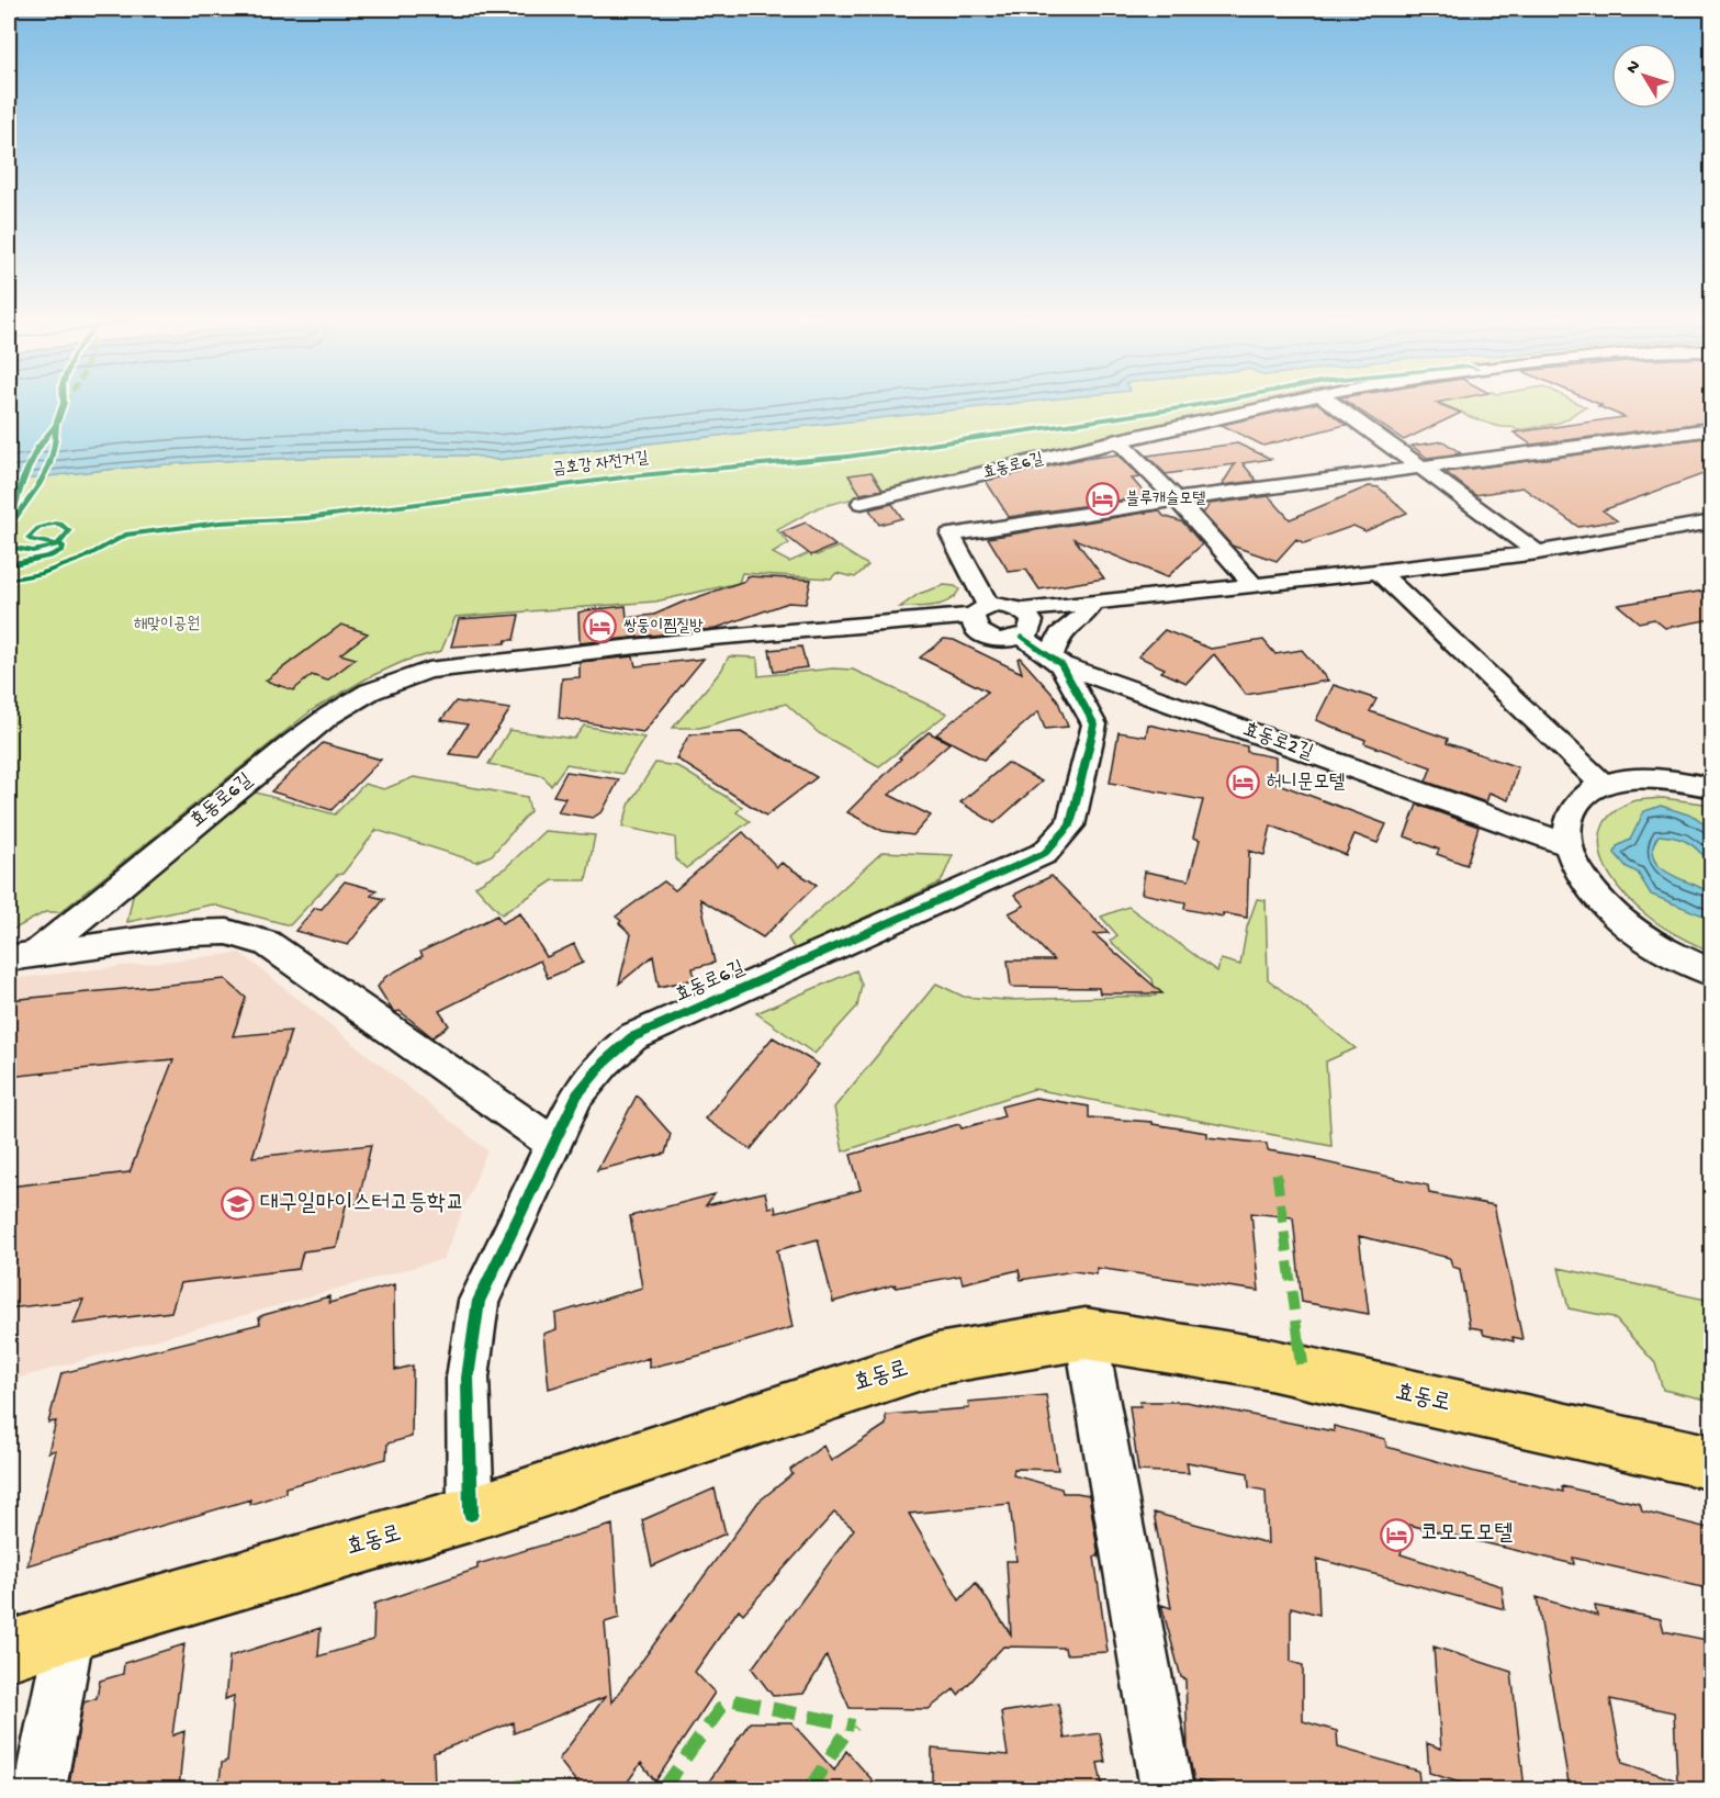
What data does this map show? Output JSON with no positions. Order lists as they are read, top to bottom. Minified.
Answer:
{"streets":{"main road":["효동로"],"street":["효동로6길","효동로2길"],"cycle path":["금호강 자전거길"]},"crossings":[["효동로6길","효동로2길"],["효동로6길","효동로"]],"parks":["해맞이공원"],"places":{"hotel":["블루캐슬모텔","쌍둥이찜질방","허니문모텔","코모도모텔"],"school or university":["대구일마이스터고등학교"]},"north":"top left"}
